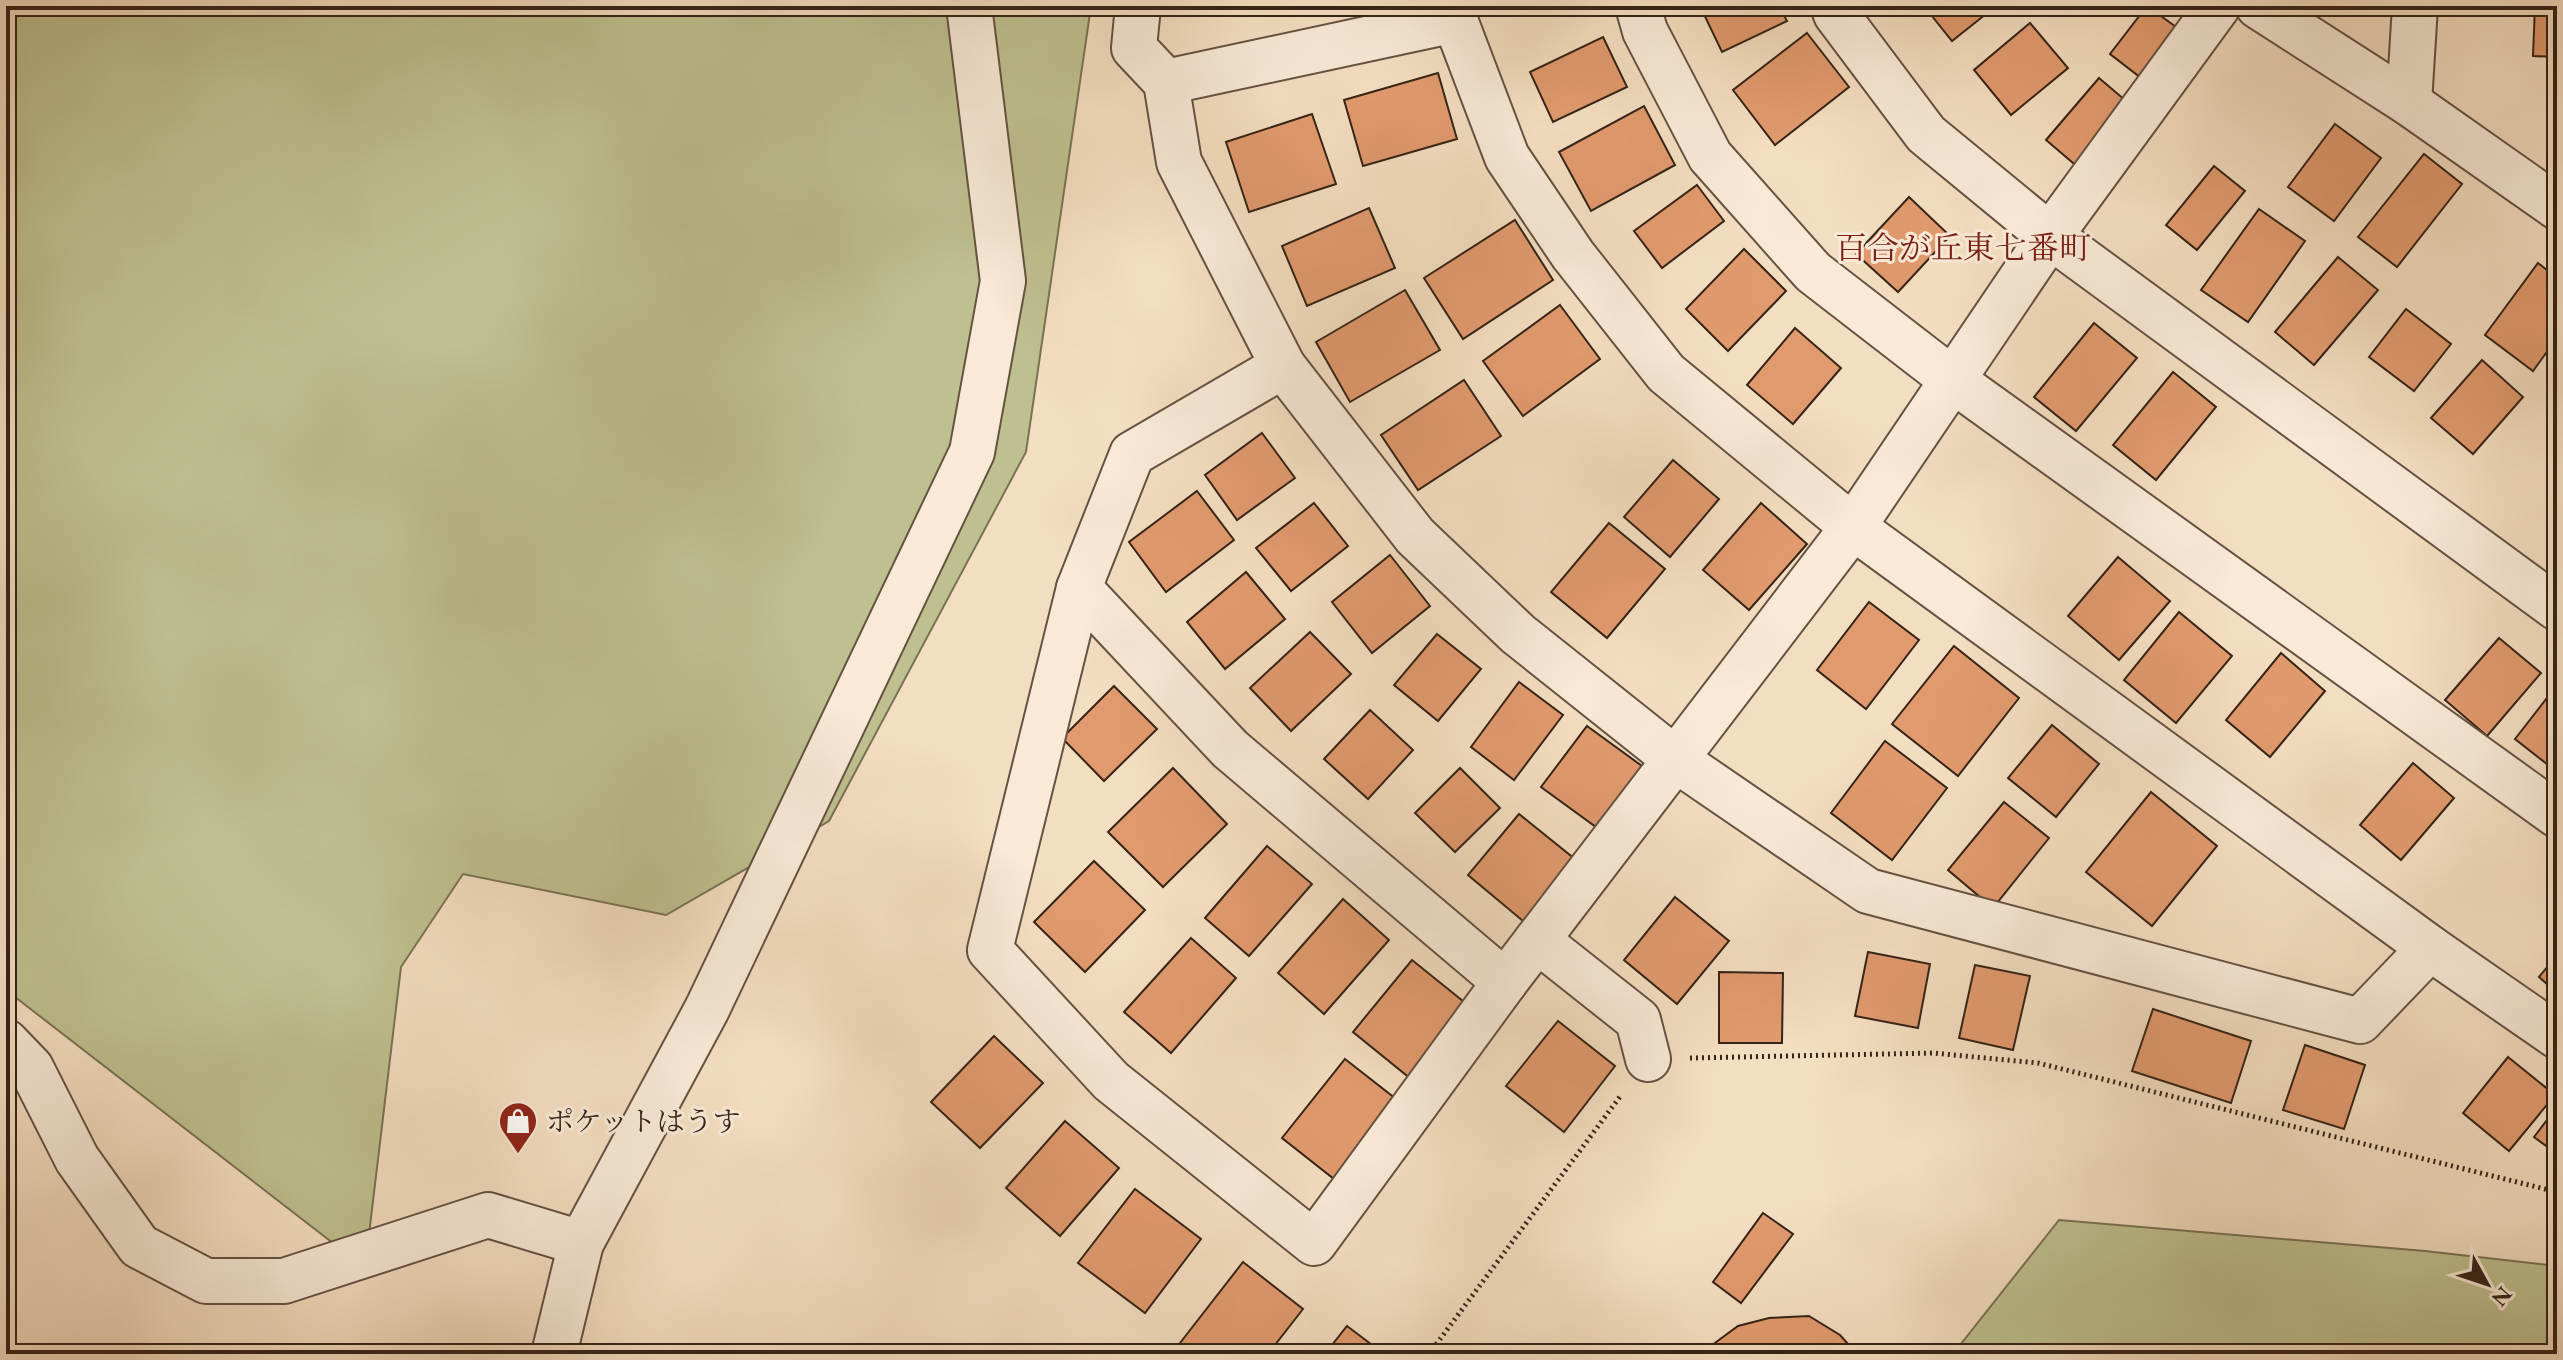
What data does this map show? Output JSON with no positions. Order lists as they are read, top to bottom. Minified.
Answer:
{"districts":["百合が丘東七番町"],"places":{"shop":["ポケットはうす"]},"north":"bottom right"}
